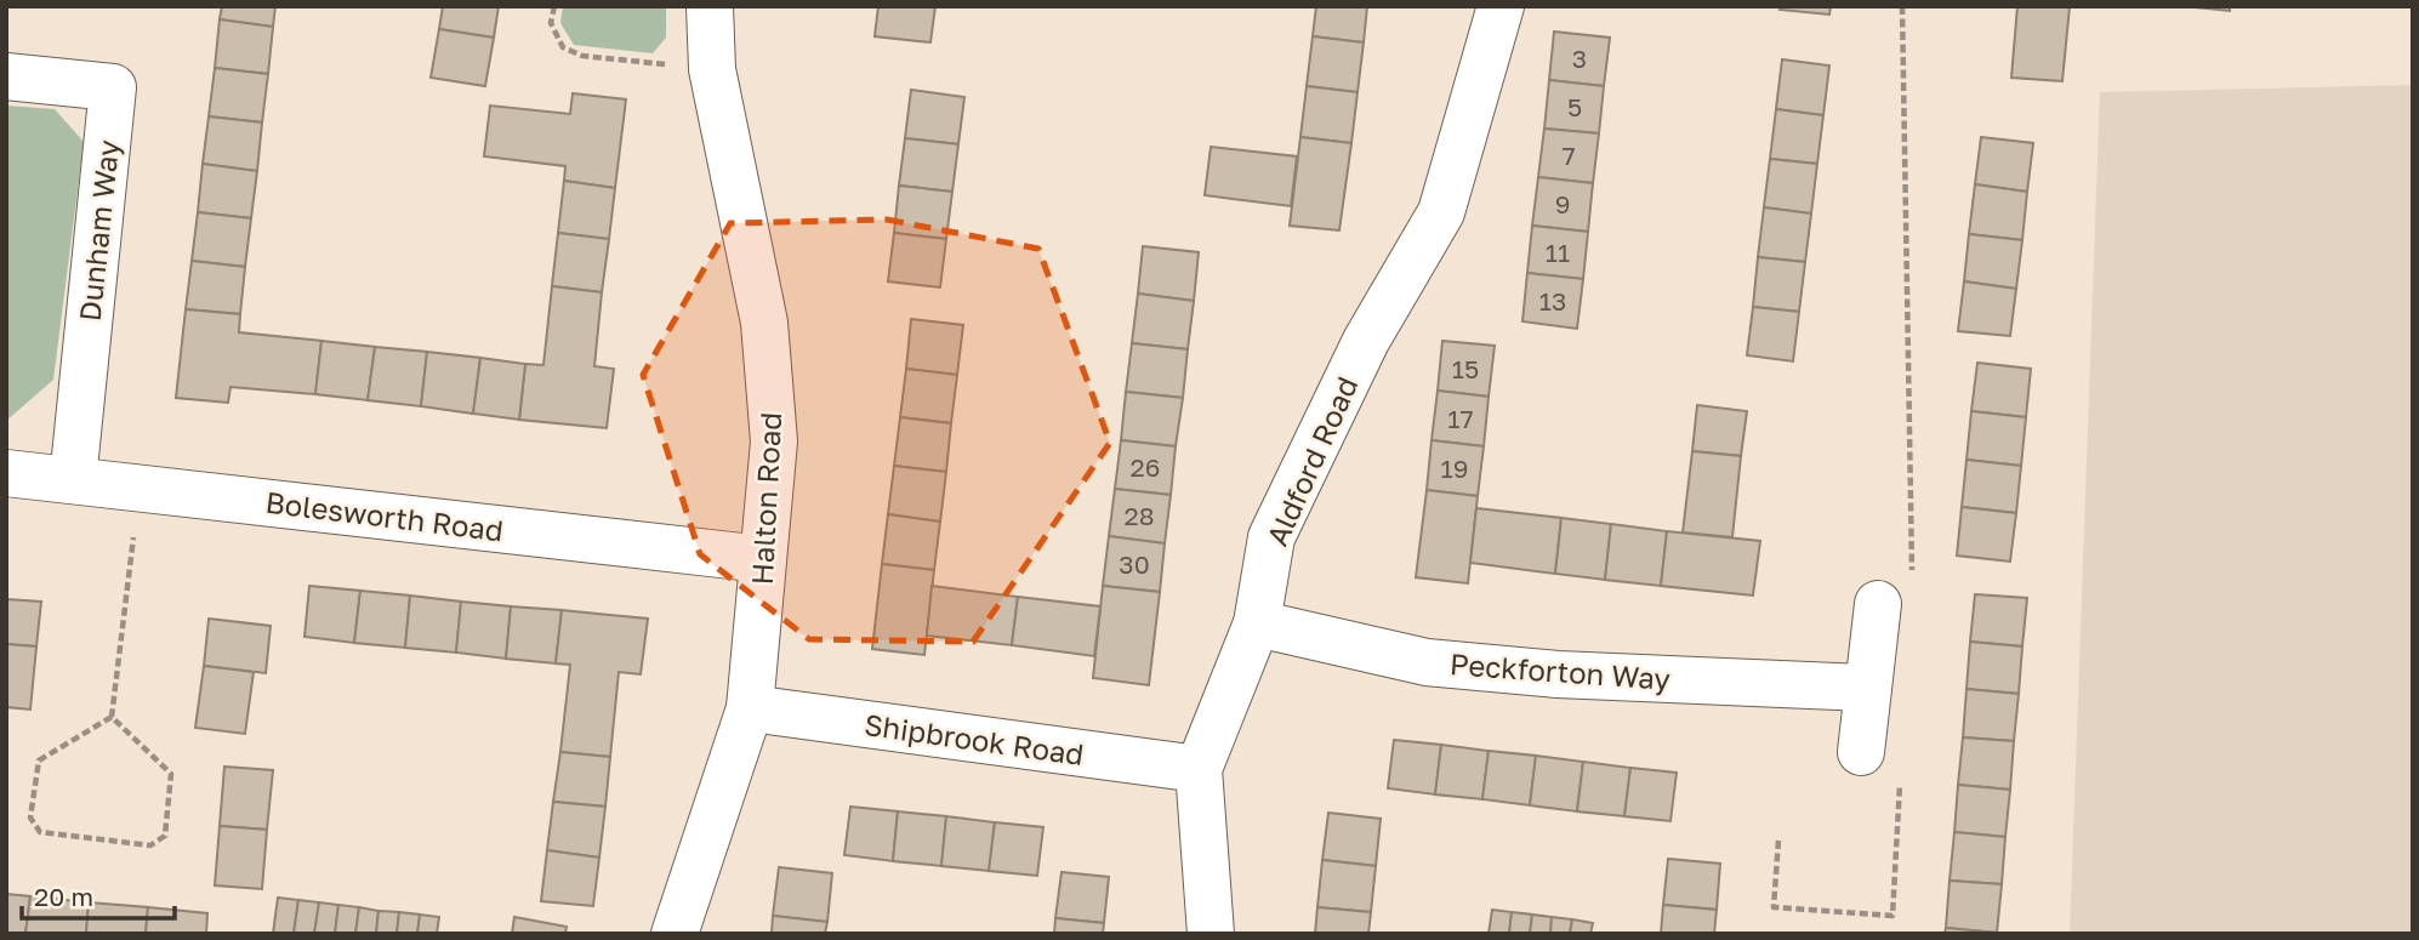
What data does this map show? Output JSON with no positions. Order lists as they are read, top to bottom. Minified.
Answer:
{"streets":{"street":["Dunham Way","Aldford Road","Halton Road","Bolesworth Road","Peckforton Way","Shipbrook Road"]},"crossings":[["Dunham Way","Bolesworth Road"],["Aldford Road","Peckforton Way"],["Aldford Road","Shipbrook Road"],["Halton Road","Bolesworth Road"],["Halton Road","Shipbrook Road"]],"house_numbers":["3","5","7","9","11","13","15","17","26","19","28","30"],"scale_bar":"20 m"}
